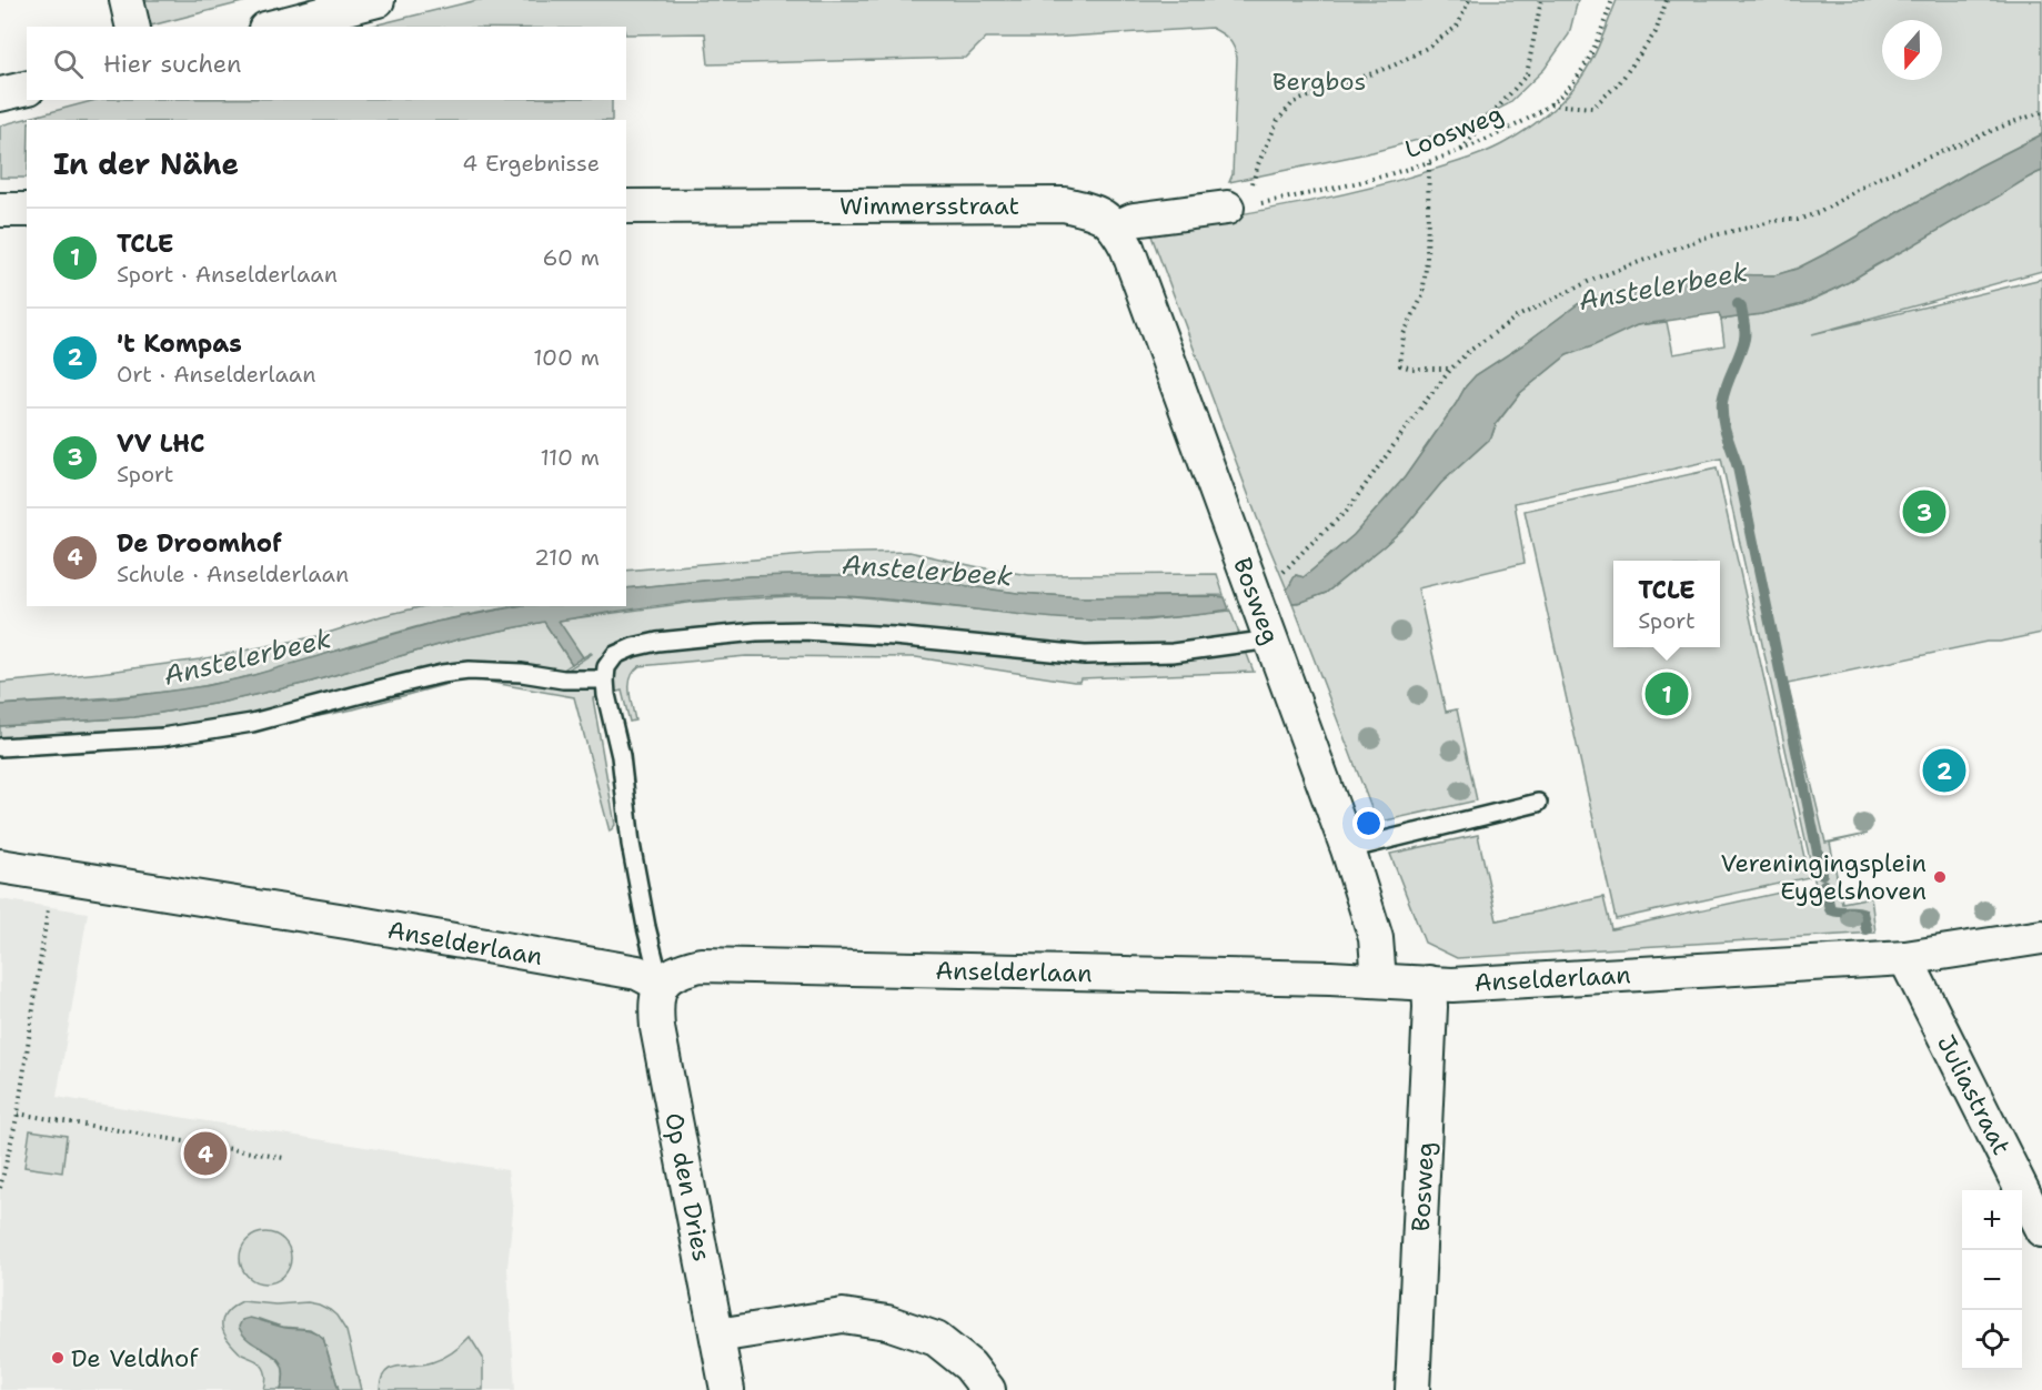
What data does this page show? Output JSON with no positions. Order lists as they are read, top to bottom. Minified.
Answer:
{"streets":{"street":["Wimmersstraat","Bosweg","Anselderlaan","Juliastraat","Op den Dries"],"path":["Loosweg"]},"crossings":[["Wimmersstraat","Bosweg"],["Bosweg","Anselderlaan"],["Anselderlaan","Juliastraat"],["Anselderlaan","Op den Dries"]],"water":["Anstelerbeek"],"parks":["Bergbos"],"places":["Vereningingsplein Eygelshoven","De Veldhof"],"north":"bottom","page":{"search":"Hier suchen","heading":["In der Nähe","4 Ergebnisse"],"list":[{"mark":"1","name":"TCLE","note":"Sport · Anselderlaan","value":"60 m"},{"mark":"2","name":"'t Kompas","note":"Ort · Anselderlaan","value":"100 m"},{"mark":"3","name":"VV LHC","note":"Sport","value":"110 m"},{"mark":"4","name":"De Droomhof","note":"Schule · Anselderlaan","value":"210 m"}],"pins":["3","1","2","4"],"popup":["TCLE","Sport"],"map_buttons":["+","−"]}}
